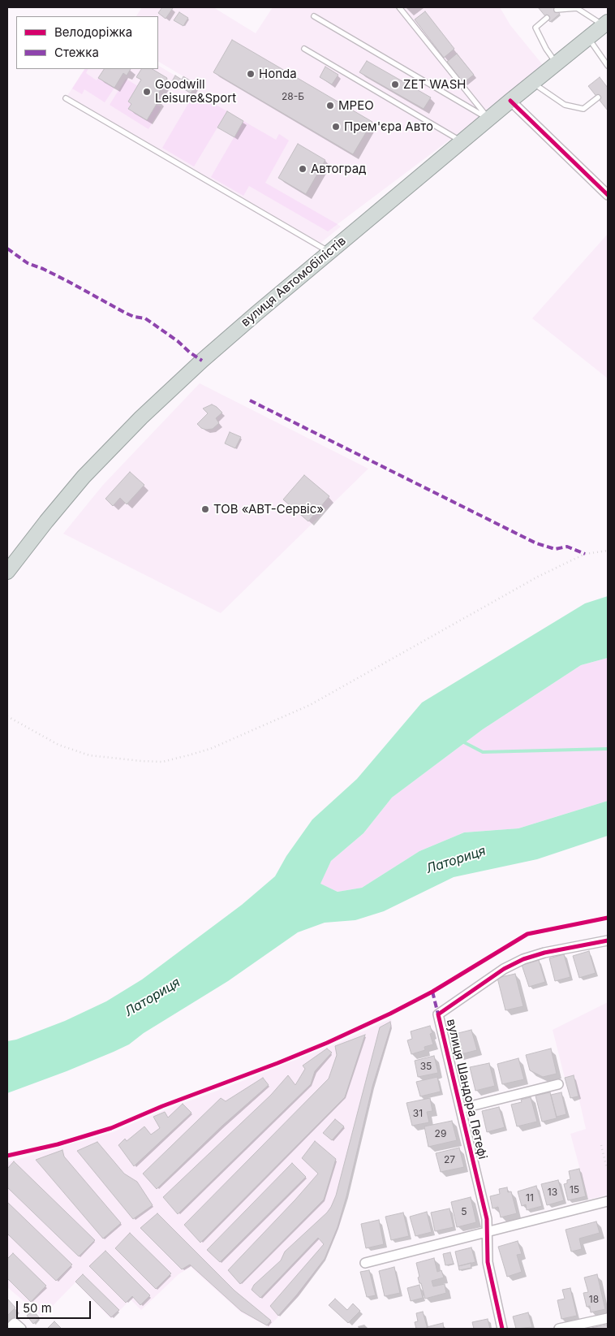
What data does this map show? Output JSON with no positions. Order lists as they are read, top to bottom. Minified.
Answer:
{"streets":{"highway":["вулиця Автомобілістів"],"street":["вулиця Шандора Петефі"]},"water":["Латориця"],"places":["Honda","ZET WASH","Goodwill Leisure&Sport","МРЕО","Прем'єра Авто","Автоград","ТОВ «АВТ-Сервіс»"],"house_numbers":["28-Б","35","31","29","27","15","13","11","5","18"],"legend":["Велодоріжка","Стежка"],"scale_bar":"50 m"}
